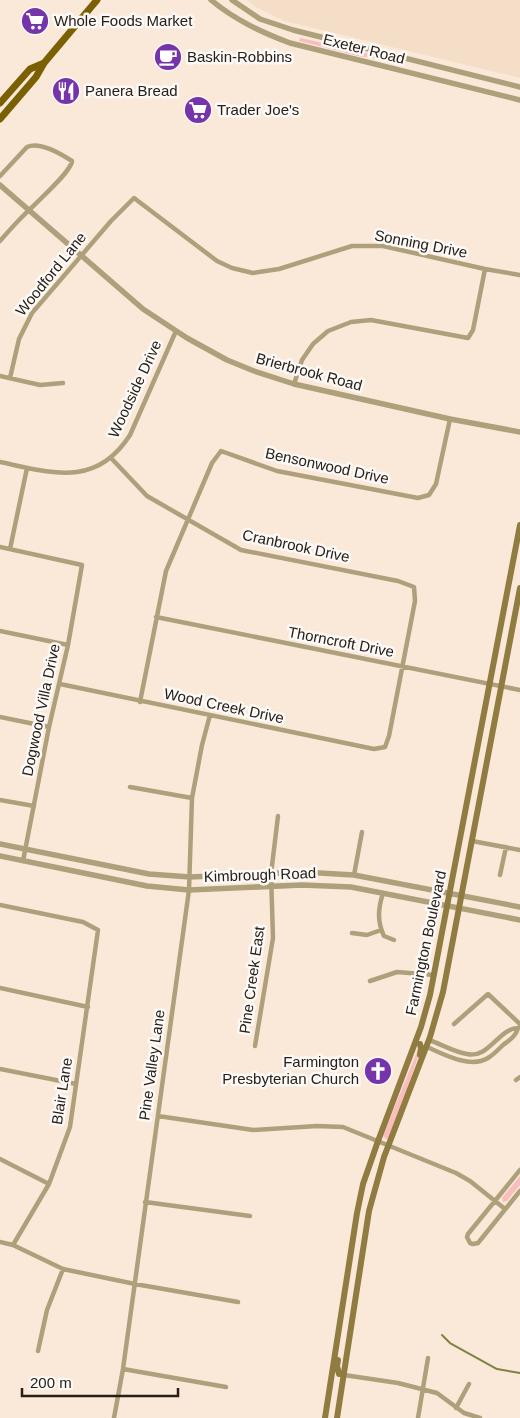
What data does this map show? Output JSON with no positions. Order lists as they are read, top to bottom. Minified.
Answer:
{"streets":{"main road":["Farmington Boulevard"],"street":["Exeter Road","Sonning Drive","Woodford Lane","Brierbrook Road","Woodside Drive","Bensonwood Drive","Cranbrook Drive","Thorncroft Drive","Wood Creek Drive","Dogwood Villa Drive","Kimbrough Road","Pine Creek East","Pine Valley Lane","Blair Lane"]},"crossings":[["Sonning Drive","Woodford Lane"],["Woodford Lane","Brierbrook Road"],["Brierbrook Road","Woodside Drive"],["Brierbrook Road","Bensonwood Drive"],["Woodside Drive","Cranbrook Drive"],["Bensonwood Drive","Cranbrook Drive"],["Cranbrook Drive","Thorncroft Drive"],["Cranbrook Drive","Wood Creek Drive"],["Thorncroft Drive","Wood Creek Drive"],["Thorncroft Drive","Farmington Boulevard"],["Wood Creek Drive","Dogwood Villa Drive"],["Wood Creek Drive","Pine Valley Lane"],["Dogwood Villa Drive","Kimbrough Road"],["Kimbrough Road","Farmington Boulevard"],["Kimbrough Road","Pine Creek East"],["Kimbrough Road","Pine Valley Lane"]],"places":{"supermarket":["Whole Foods Market","Trader Joe's"],"cafe":["Baskin-Robbins"],"restaurant":["Panera Bread"],"church":["Farmington Presbyterian Church"]},"scale_bar":"200 m"}
